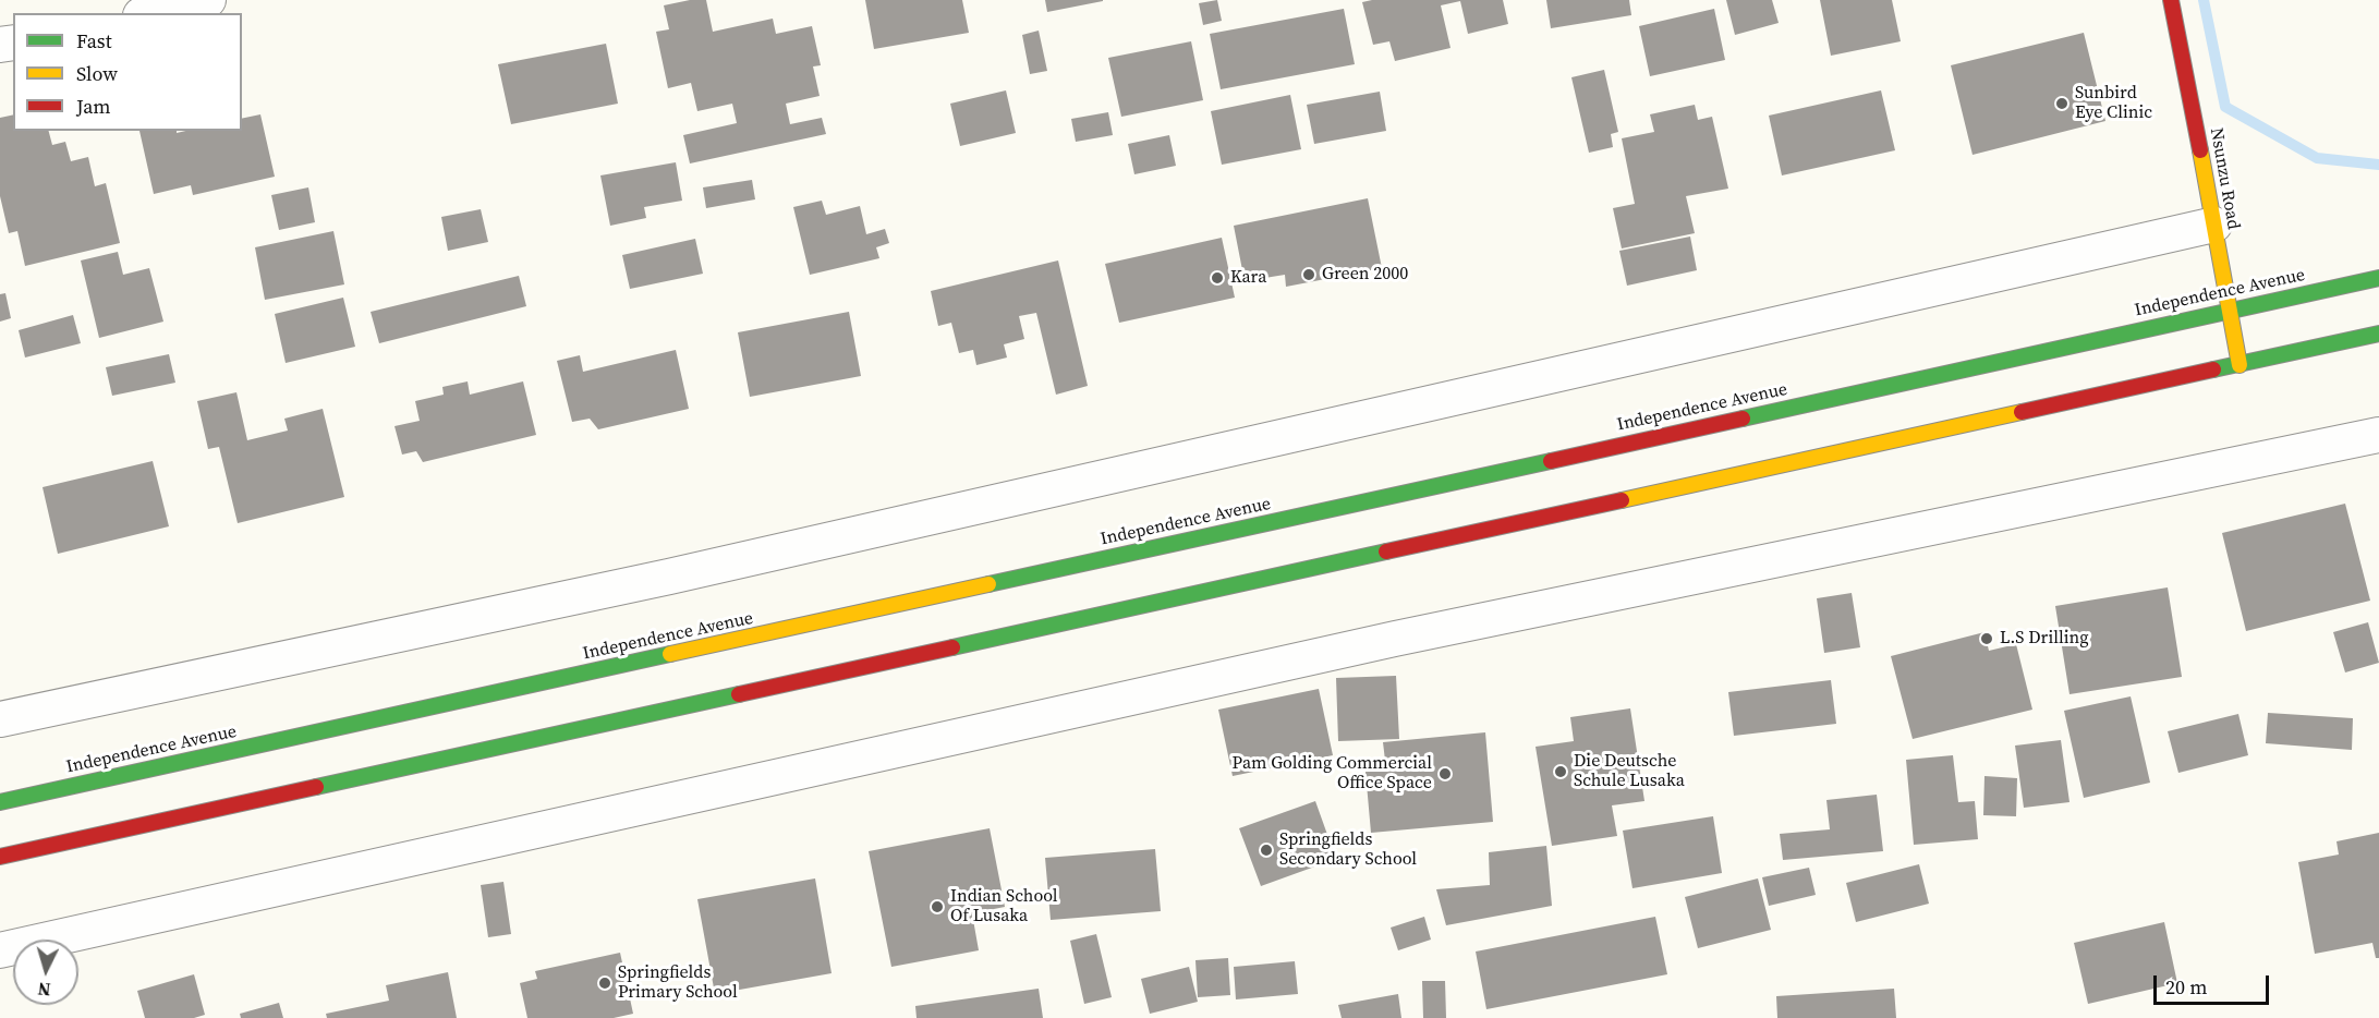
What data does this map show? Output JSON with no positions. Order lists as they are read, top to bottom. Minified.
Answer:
{"streets":{"main road":["Nsunzu Road","Independence Avenue"]},"crossings":[["Nsunzu Road","Independence Avenue"]],"places":["Sunbird Eye Clinic","Green 2000","Kara","L.S Drilling","Die Deutsche Schule Lusaka","Pam Golding Commercial Office Space","Springfields Secondary School","Indian School Of Lusaka","Springfields Primary School"],"legend":["Fast","Slow","Jam"],"scale_bar":"20 m","north":"bottom"}
